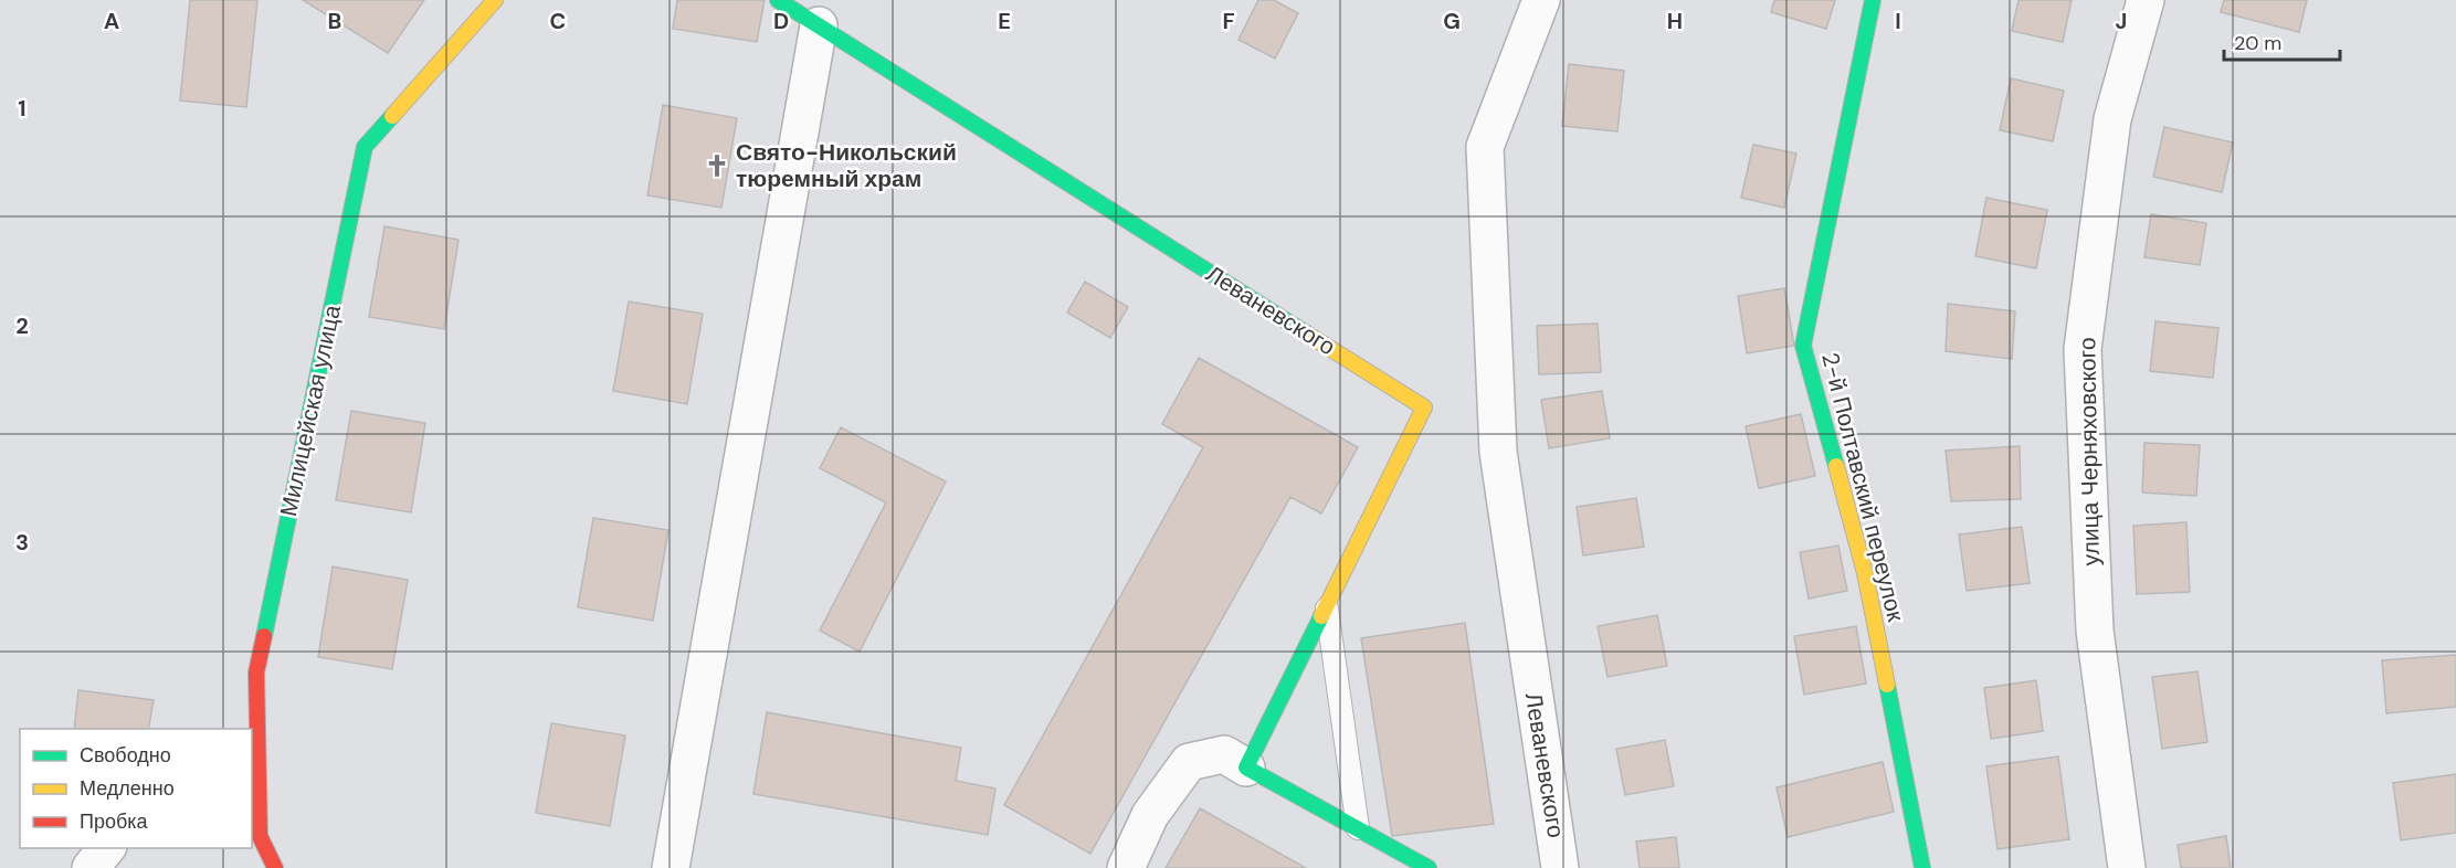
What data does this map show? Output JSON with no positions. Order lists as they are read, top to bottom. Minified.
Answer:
{"streets":{"street":["Леваневского","Милицейская улица","улица Черняховского","2-й Полтавский переулок"]},"places":{"church":["Свято-Никольский тюремный храм"]},"legend":["Свободно","Медленно","Пробка"],"scale_bar":"20 m","grid":{"columns":["A","B","C","D","E","F","G","H","I","J"],"rows":["1","2","3"]}}
